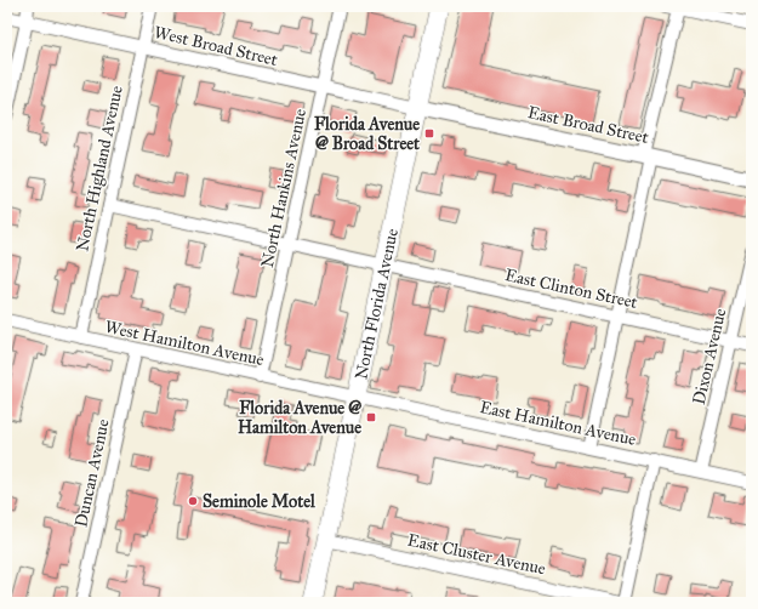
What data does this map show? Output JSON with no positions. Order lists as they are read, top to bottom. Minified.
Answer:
{"streets":{"main road":["North Florida Avenue"],"street":["West Broad Street","East Broad Street","North Highland Avenue","North Hankins Avenue","East Clinton Street","West Hamilton Avenue","Dixon Avenue","East Hamilton Avenue","Duncan Avenue","East Cluster Avenue"]},"crossings":[["West Broad Street","East Broad Street"],["West Broad Street","North Highland Avenue"],["West Broad Street","North Hankins Avenue"],["West Broad Street","North Florida Avenue"],["East Broad Street","North Florida Avenue"],["North Highland Avenue","East Clinton Street"],["North Highland Avenue","West Hamilton Avenue"],["North Hankins Avenue","East Clinton Street"],["North Hankins Avenue","West Hamilton Avenue"],["East Clinton Street","North Florida Avenue"],["East Clinton Street","Dixon Avenue"],["North Florida Avenue","West Hamilton Avenue"],["North Florida Avenue","East Hamilton Avenue"],["North Florida Avenue","East Cluster Avenue"],["West Hamilton Avenue","East Hamilton Avenue"],["West Hamilton Avenue","Duncan Avenue"],["Dixon Avenue","East Hamilton Avenue"]],"places":{"transit":["Florida Avenue @ Broad Street","Florida Avenue @ Hamilton Avenue"],"other":["Seminole Motel"]}}
